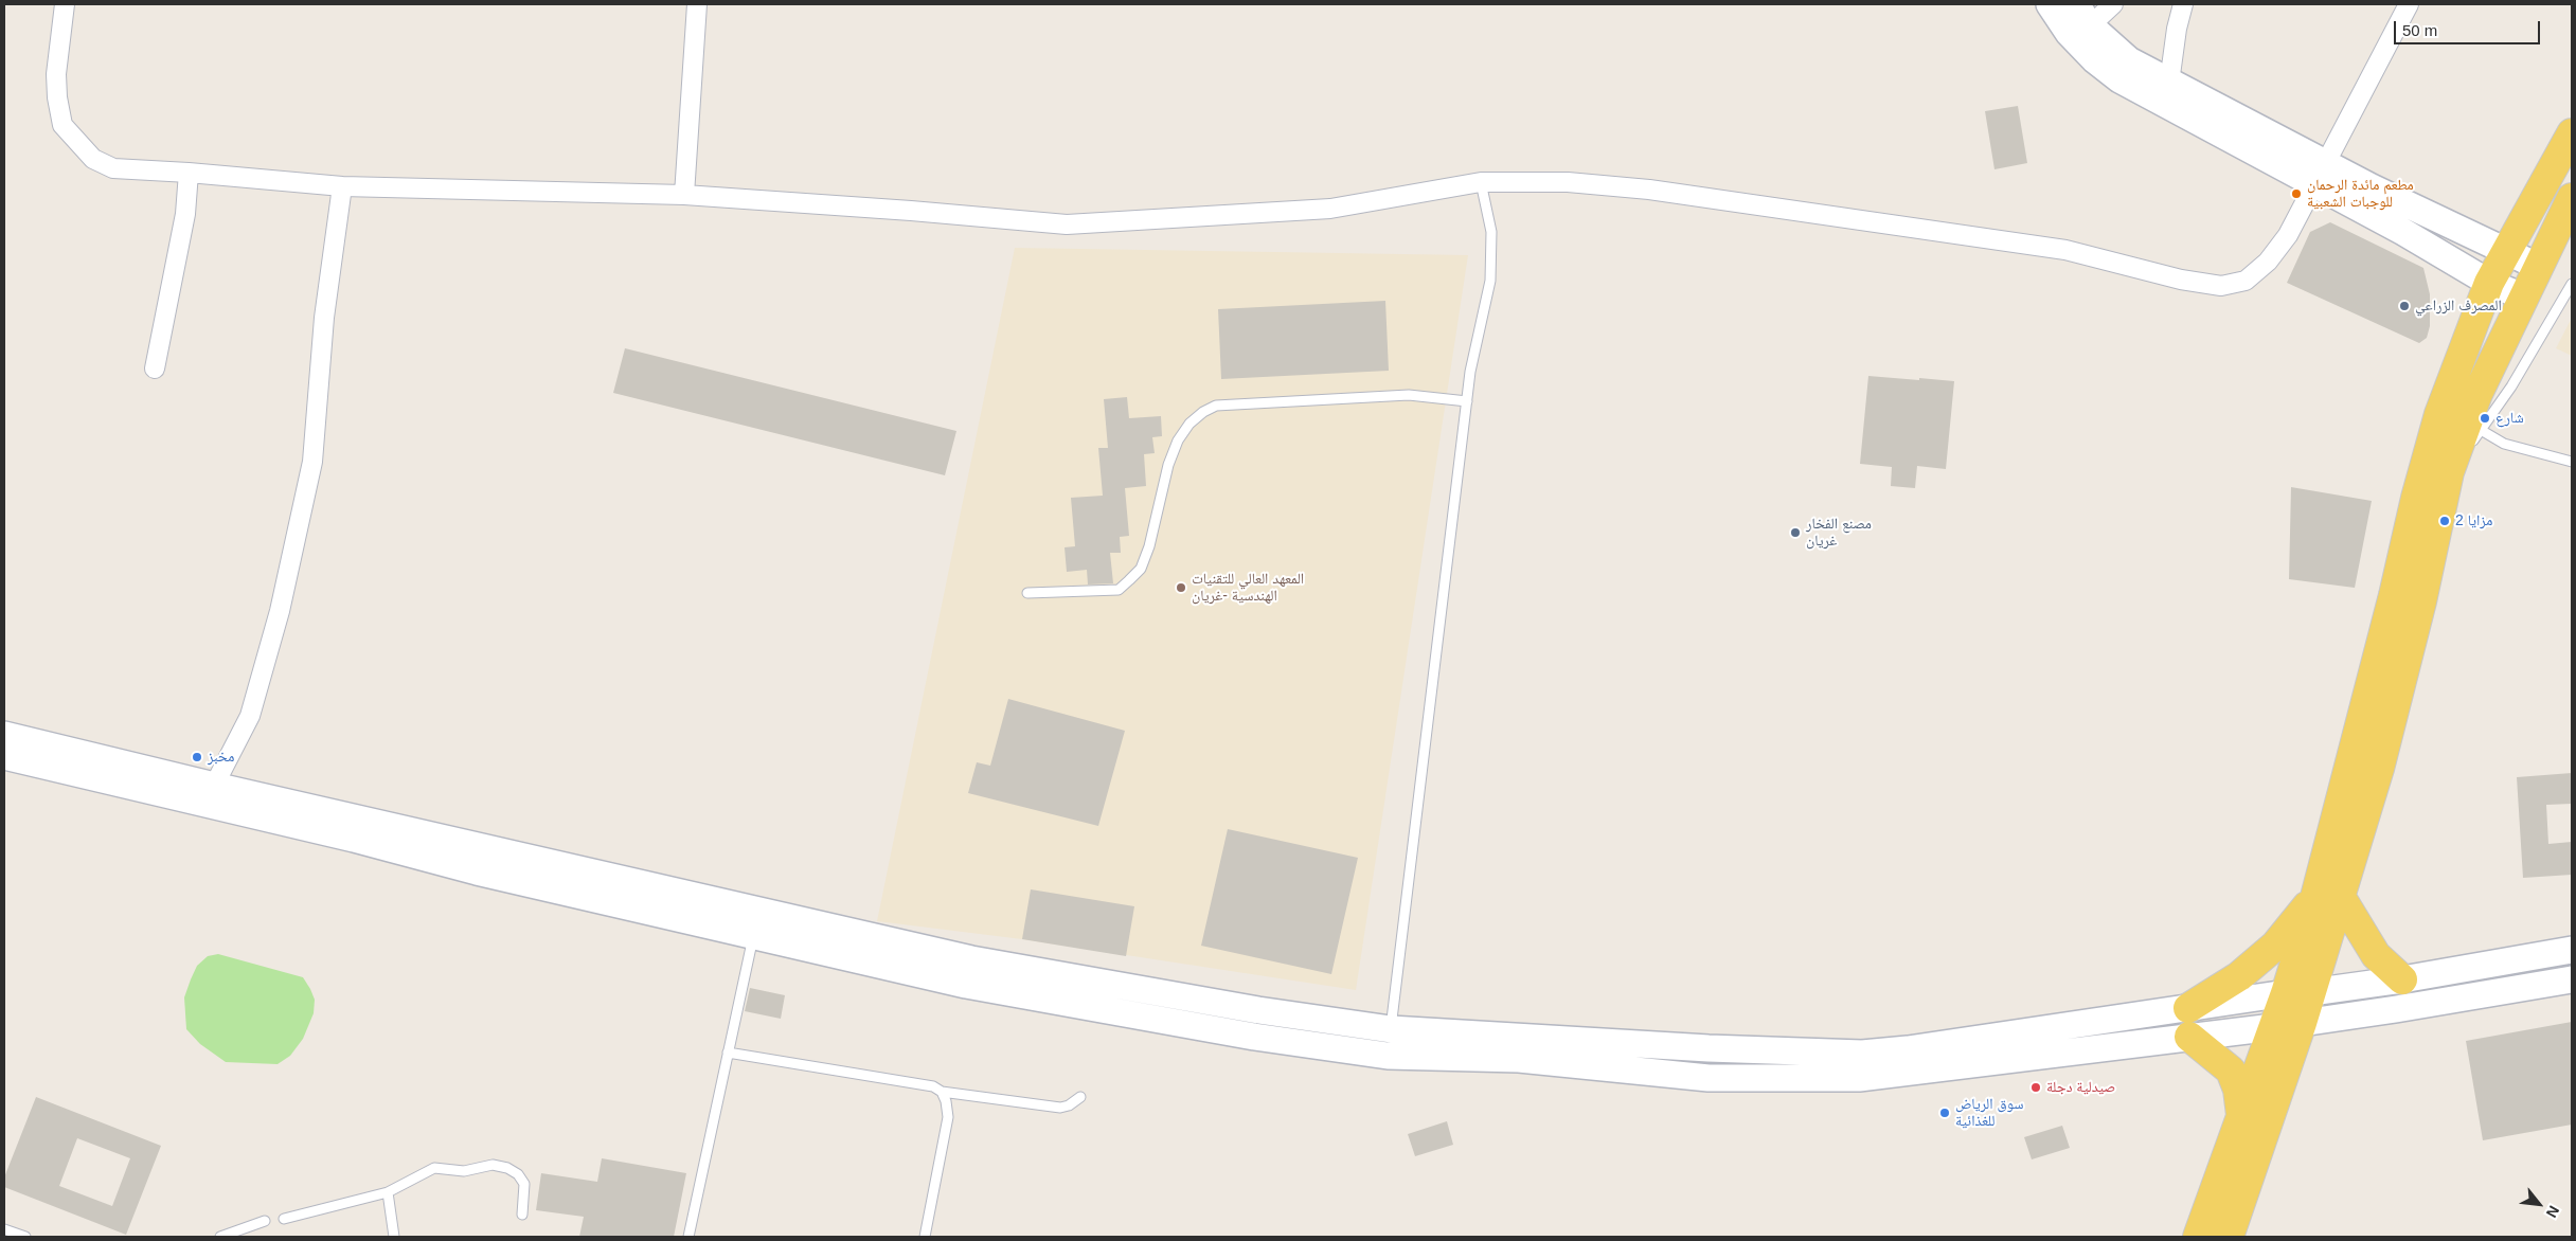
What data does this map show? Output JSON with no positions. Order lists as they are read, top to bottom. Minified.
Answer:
{"places":["مطعم مائدة الرحمان للوجبات الشعبية","المصرف الزراعي","شارع","مزايا 2","مصنع الفخار غريان","المعهد العالي للتقنيات الهندسية -غريان","مخبز","صيدلية دجلة","سوق الرياض للغذائية"],"scale_bar":"50 m","north":"bottom right"}
